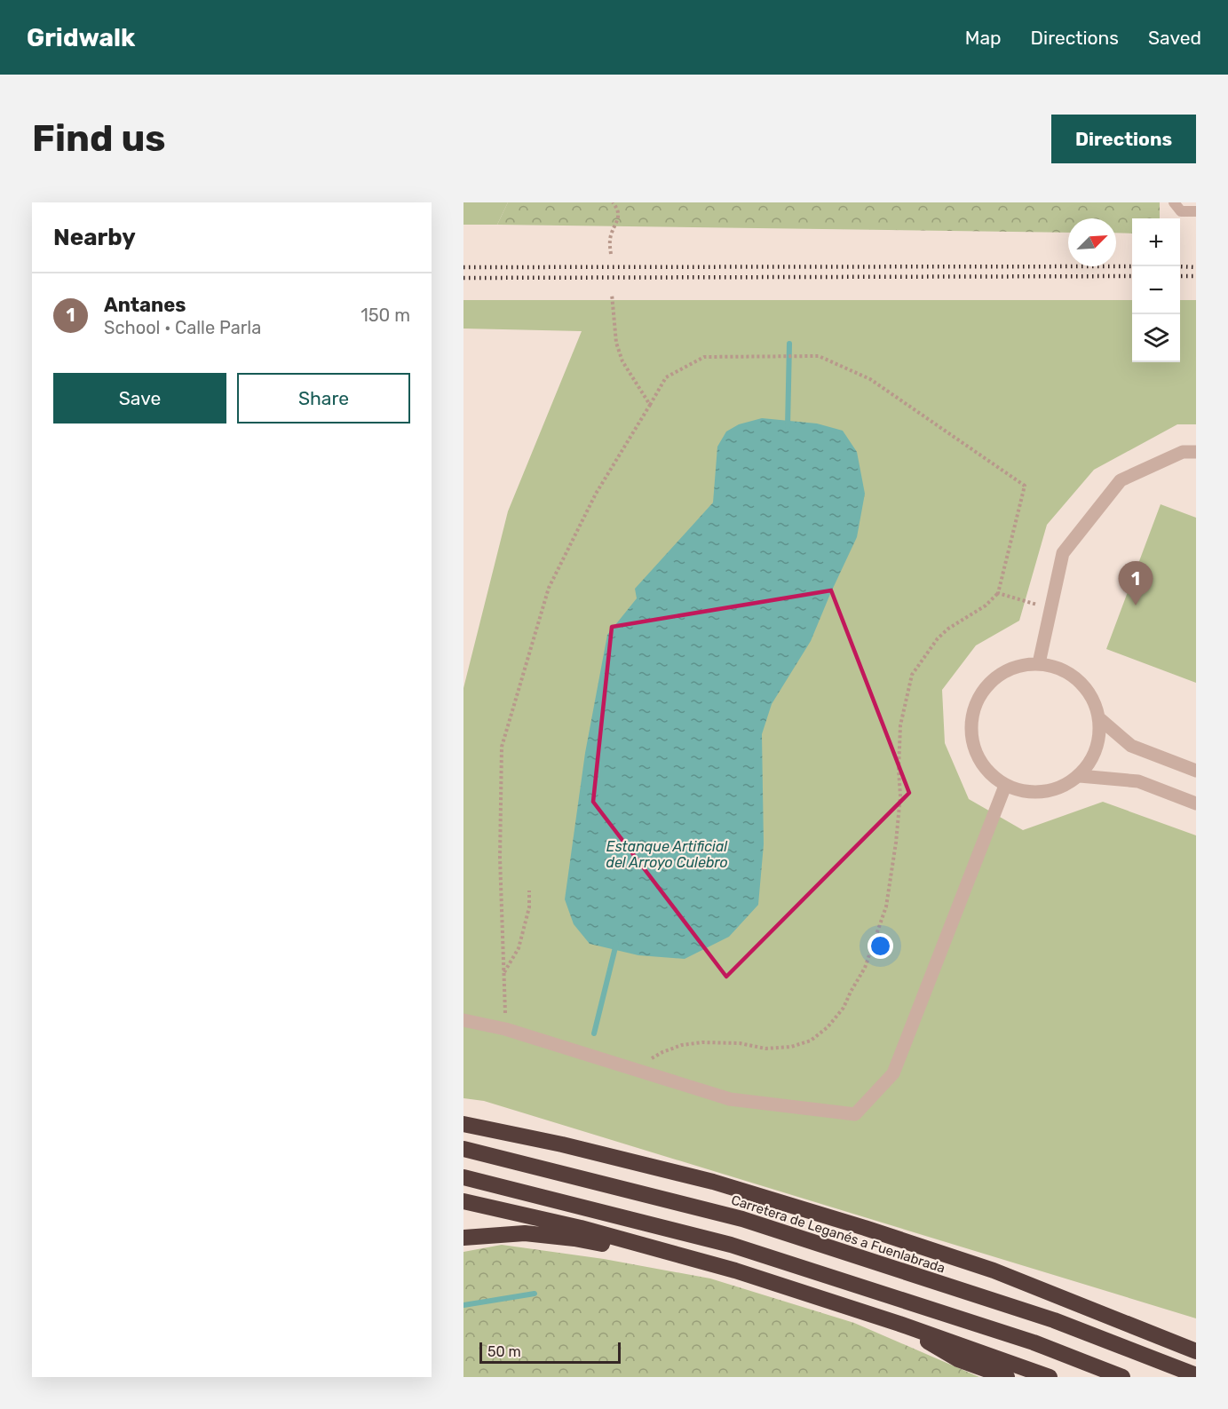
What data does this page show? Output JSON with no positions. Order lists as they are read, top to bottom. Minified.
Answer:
{"streets":{"highway":["Carretera de Leganés a Fuenlabrada"]},"water":["Estanque Artificial del Arroyo Culebro"],"scale_bar":"50 m","north":"top right","page":{"header":"Gridwalk","nav":["Map","Directions","Saved"],"buttons":["Directions",["Save","Share"]],"title":"Find us","heading":"Nearby","map_buttons":["+","−"],"list":[{"mark":"1","name":"Antanes","note":"School · Calle Parla","value":"150 m"}],"pins":"1","scale":"50 m"}}
